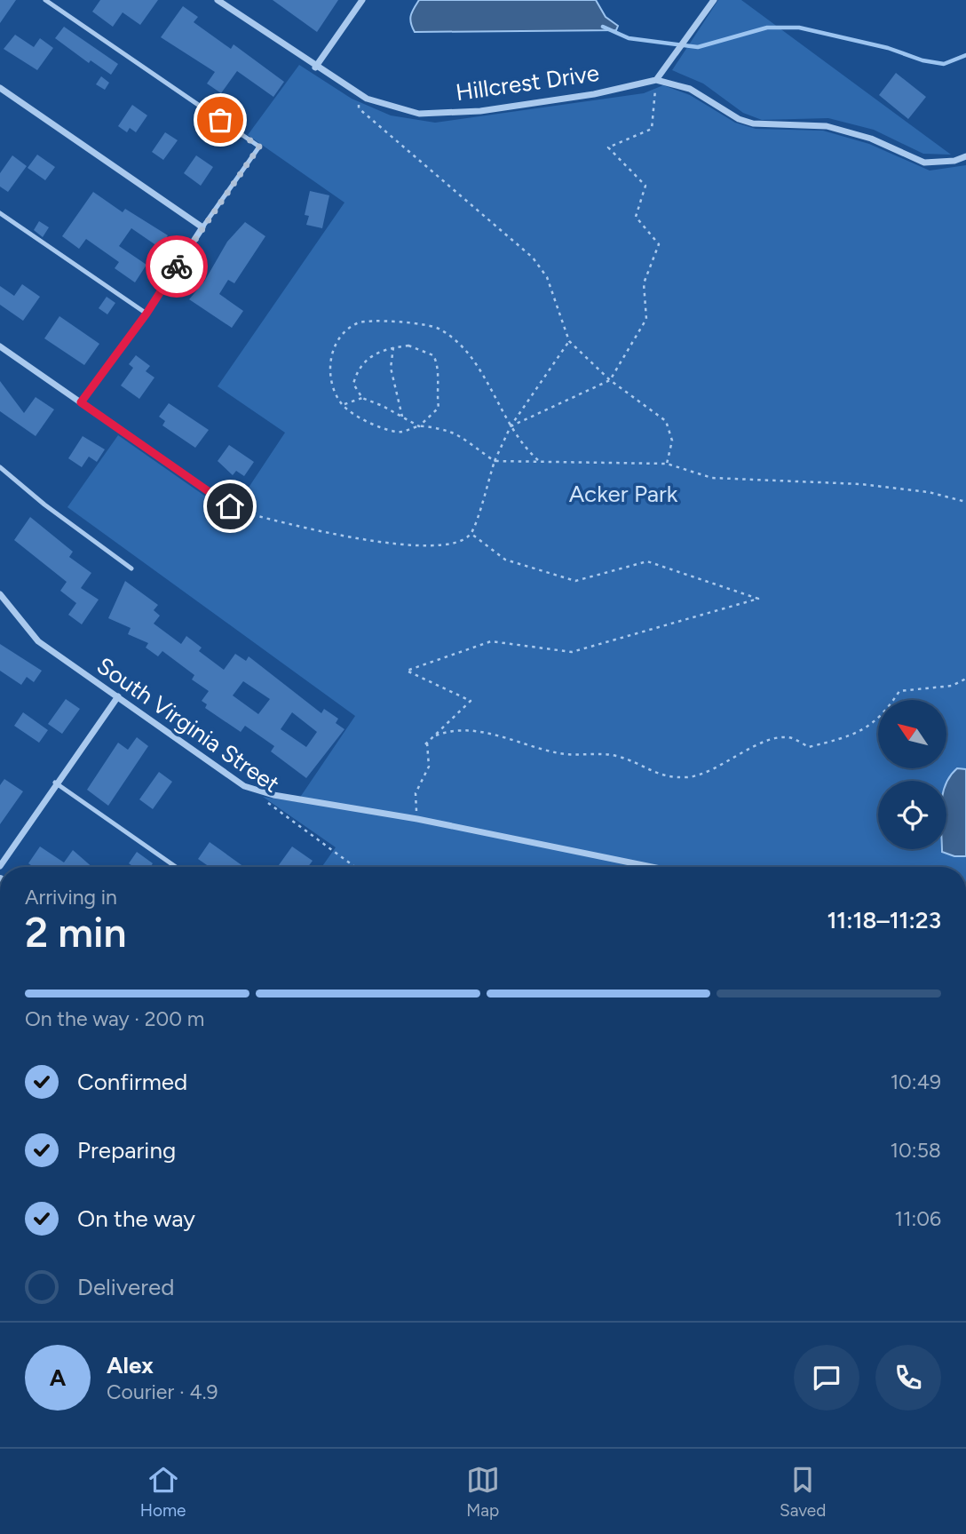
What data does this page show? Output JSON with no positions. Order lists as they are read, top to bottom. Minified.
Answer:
{"streets":{"street":["Hillcrest Drive","South Virginia Street"]},"parks":["Acker Park"],"north":"top left","page":{"heading":["2 min","Arriving in","11:18–11:23"],"panel":["Alex","Courier · 4.9"],"bar":"On the way · 200 m","list":[["Confirmed","10:49"],["Preparing","10:58"],["On the way","11:06"],"Delivered"],"round":"A","tabs":["Home","Map","Saved"]}}
